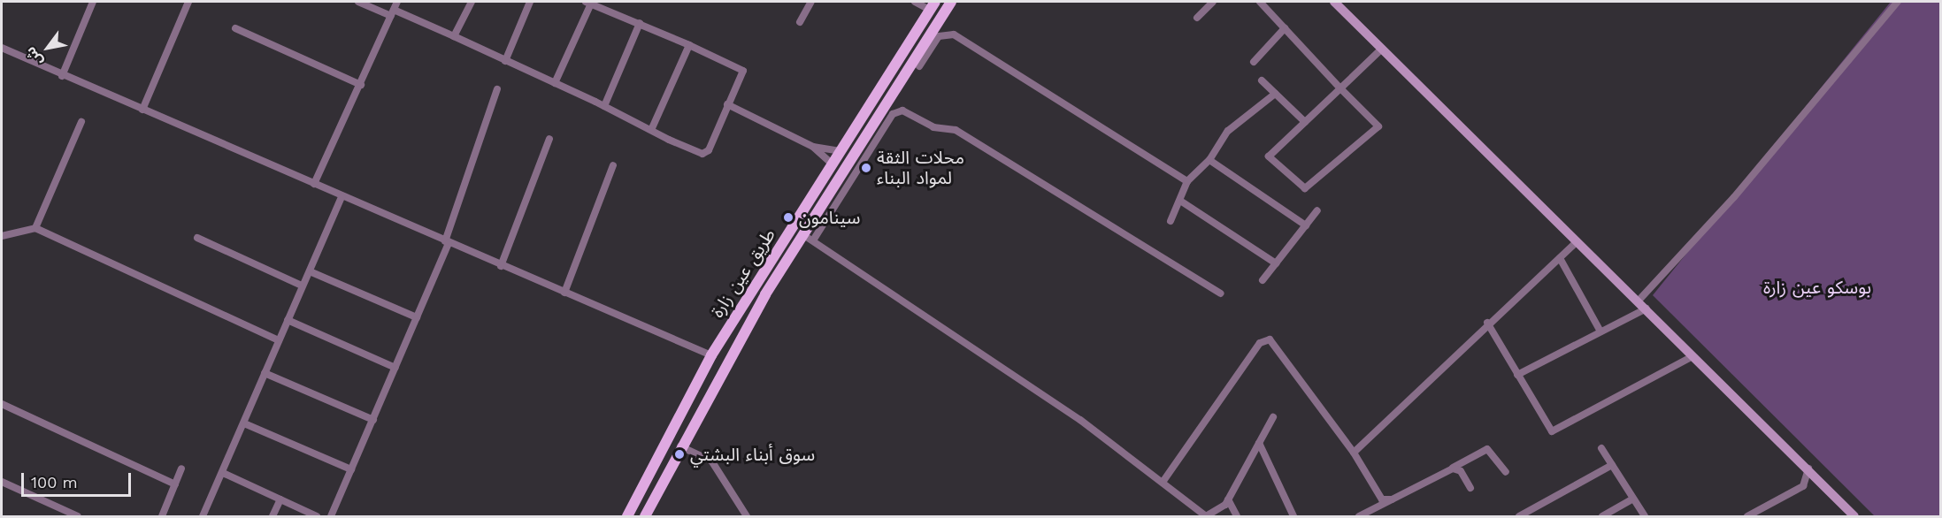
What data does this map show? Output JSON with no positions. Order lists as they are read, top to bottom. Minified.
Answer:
{"streets":{"main road":["طريق عين زارة"]},"parks":["بوسكو عين زارة"],"places":["محلات الثقة لمواد البناء","سينامون","سوق أبناء البشتي"],"scale_bar":"100 m","north":"bottom left"}
